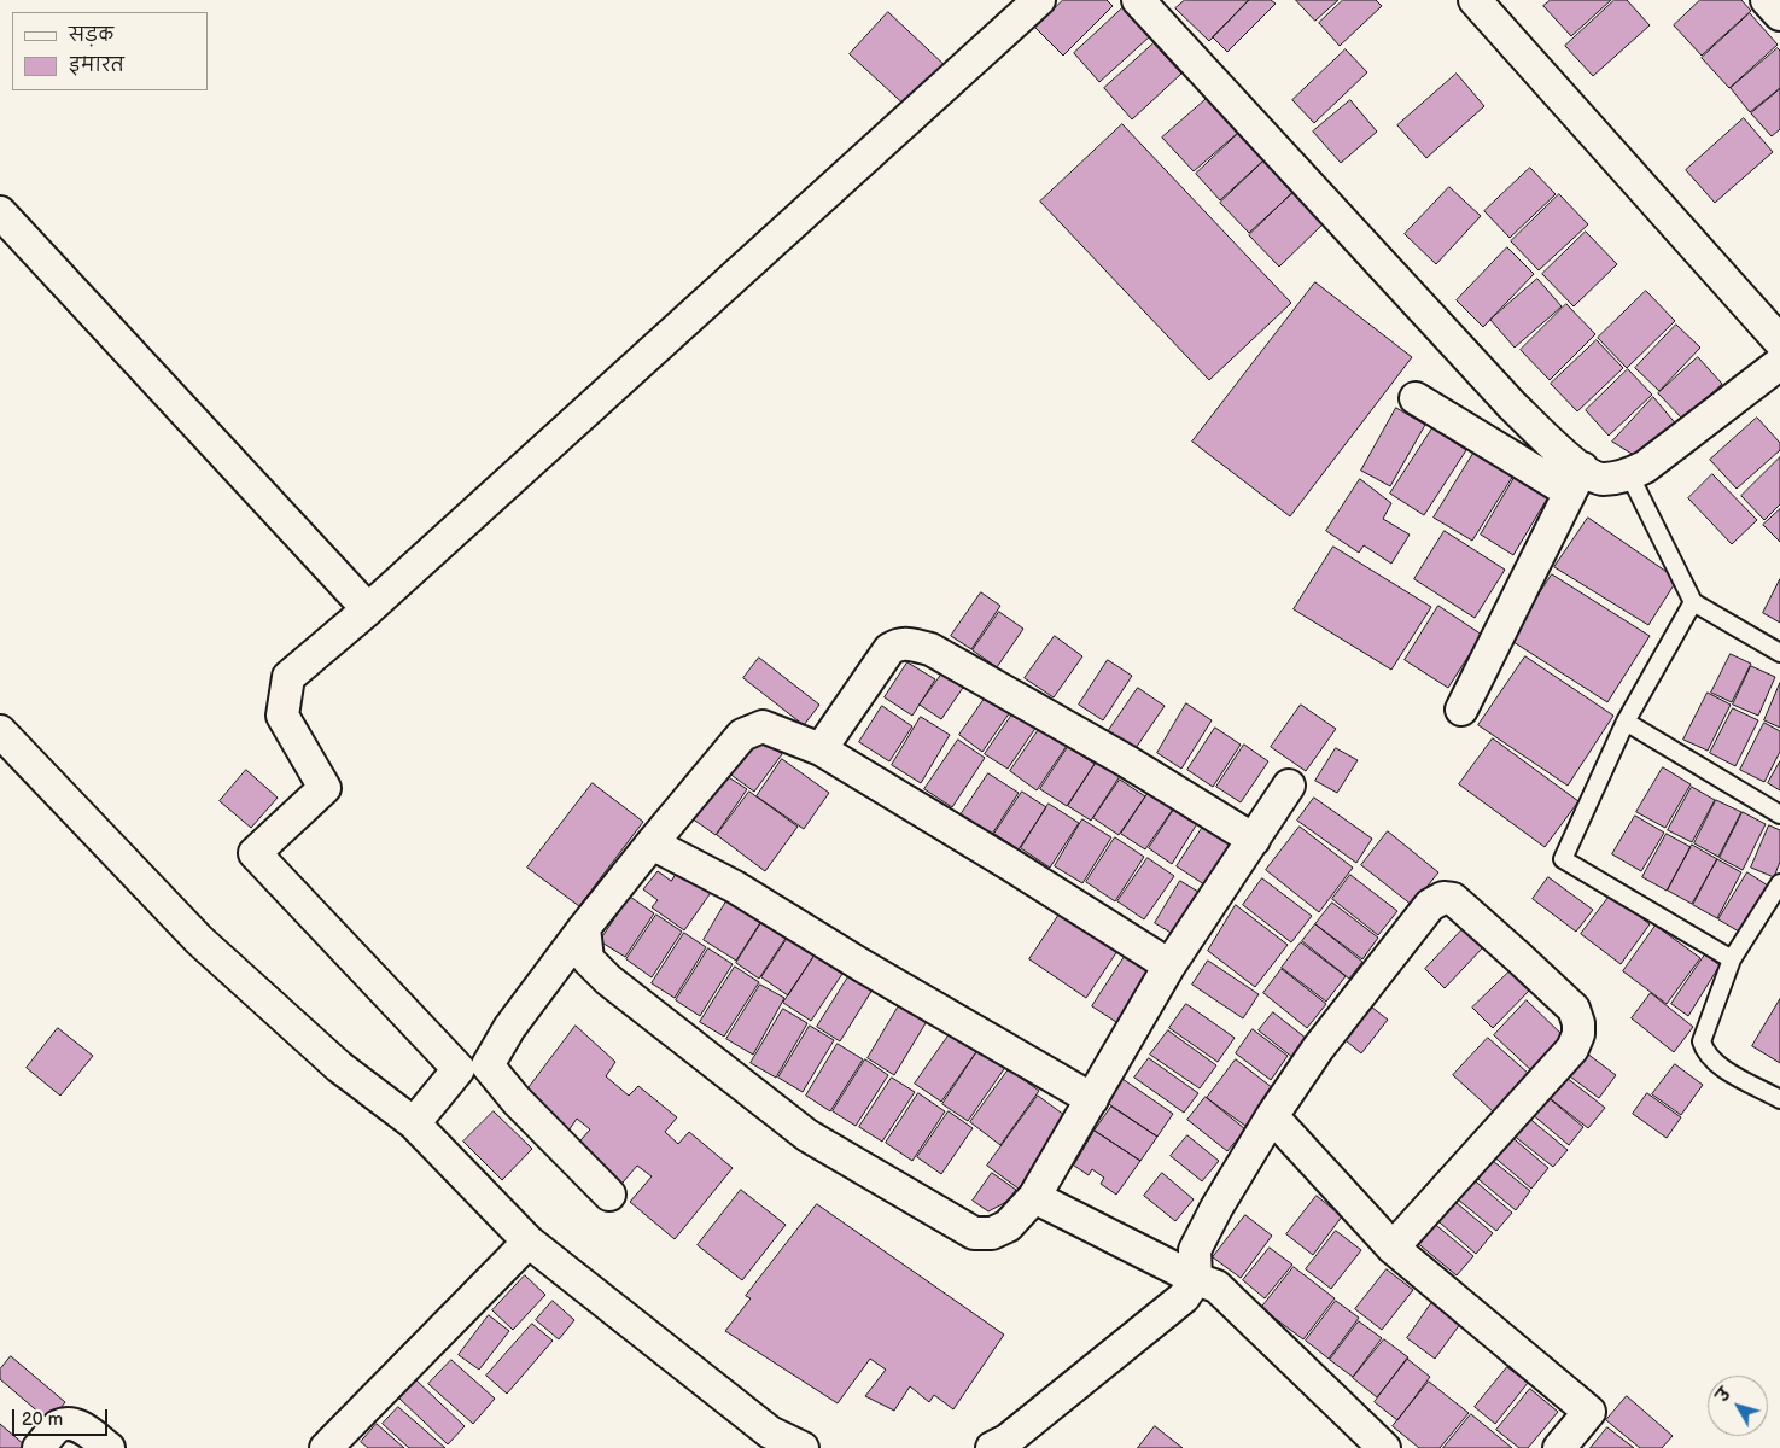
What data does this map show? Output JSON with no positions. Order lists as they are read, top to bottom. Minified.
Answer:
{"legend":["सड़क","इमारत"],"scale_bar":"20 m","north":"top left"}
